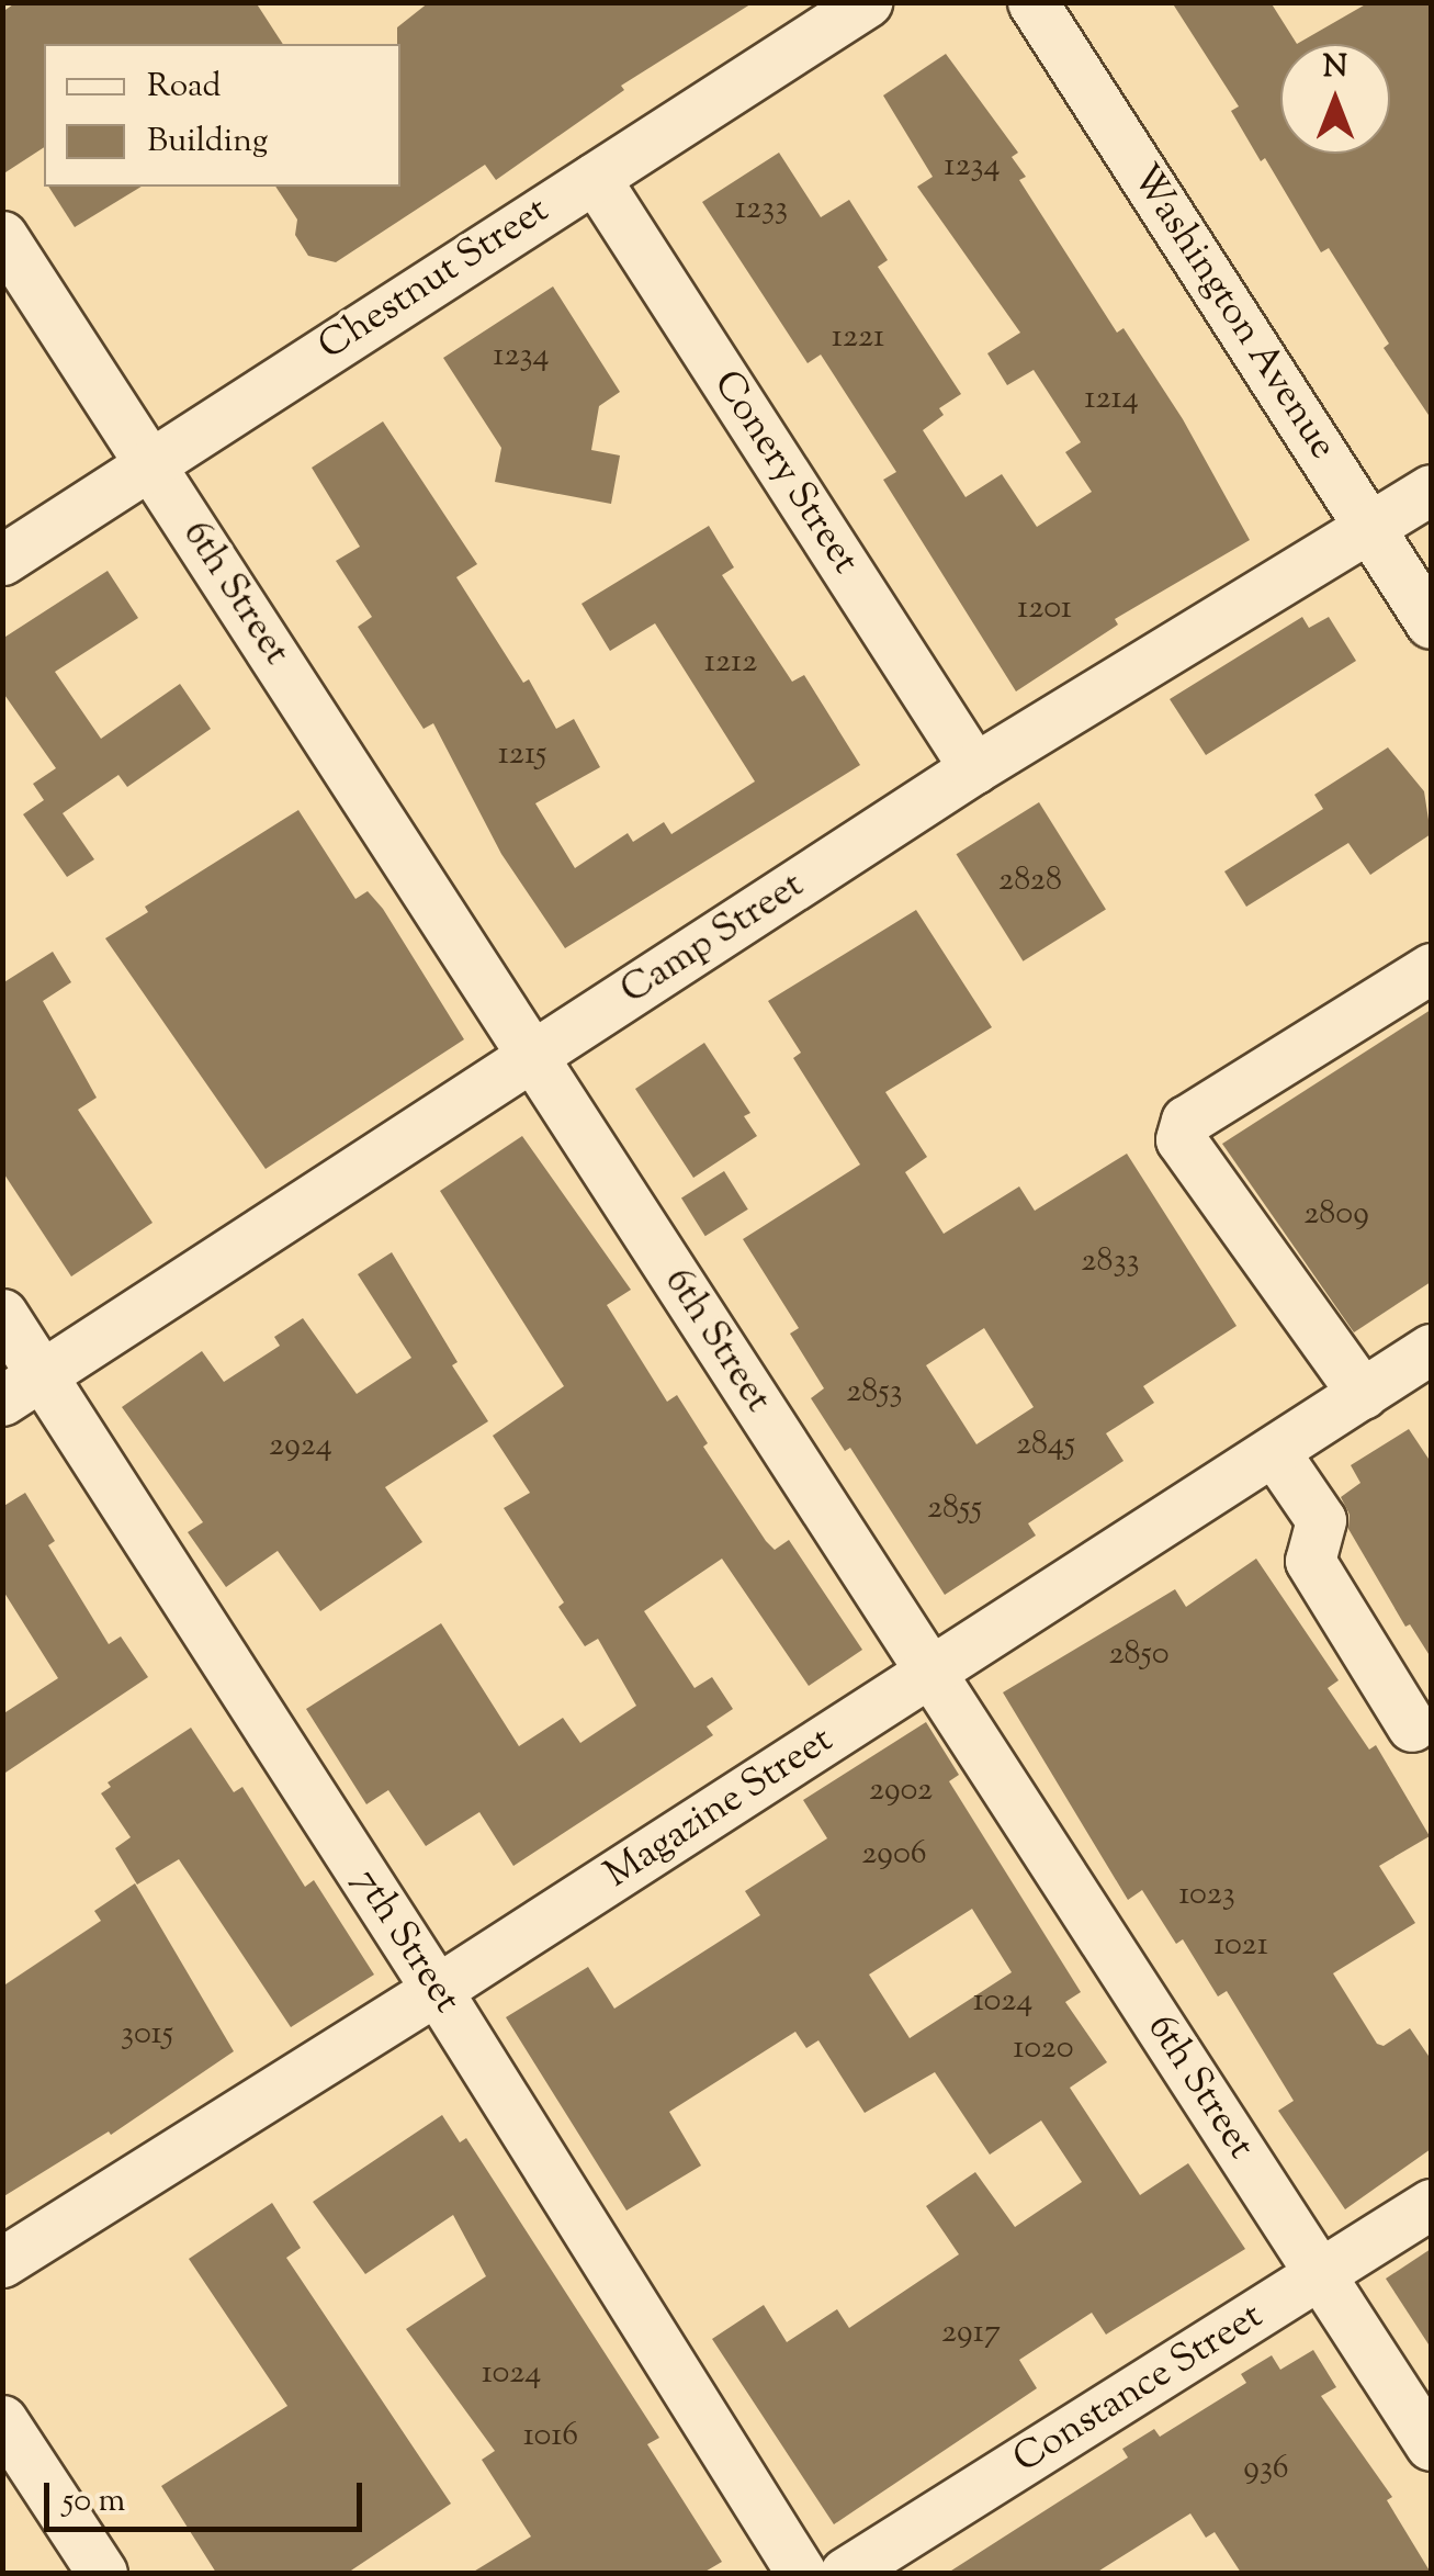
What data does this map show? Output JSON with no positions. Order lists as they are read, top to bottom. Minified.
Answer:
{"streets":{"street":["Chestnut Street","Washington Avenue","Conery Street","6th Street","Camp Street","Magazine Street","7th Street","Constance Street"]},"crossings":[["Chestnut Street","Conery Street"],["Chestnut Street","6th Street"],["Washington Avenue","Camp Street"],["Conery Street","Camp Street"],["6th Street","Camp Street"],["6th Street","Magazine Street"],["6th Street","Constance Street"],["Camp Street","7th Street"],["Magazine Street","7th Street"]],"house_numbers":["1234","1233","1221","1234","1214","1201","1212","1215","2828","2809","2833","2853","2845","2924","2855","2850","2902","2906","1023","1021","1024","3015","1020","2917","1024","1016","936"],"legend":["Road","Building"],"scale_bar":"50 m","north":"top"}
